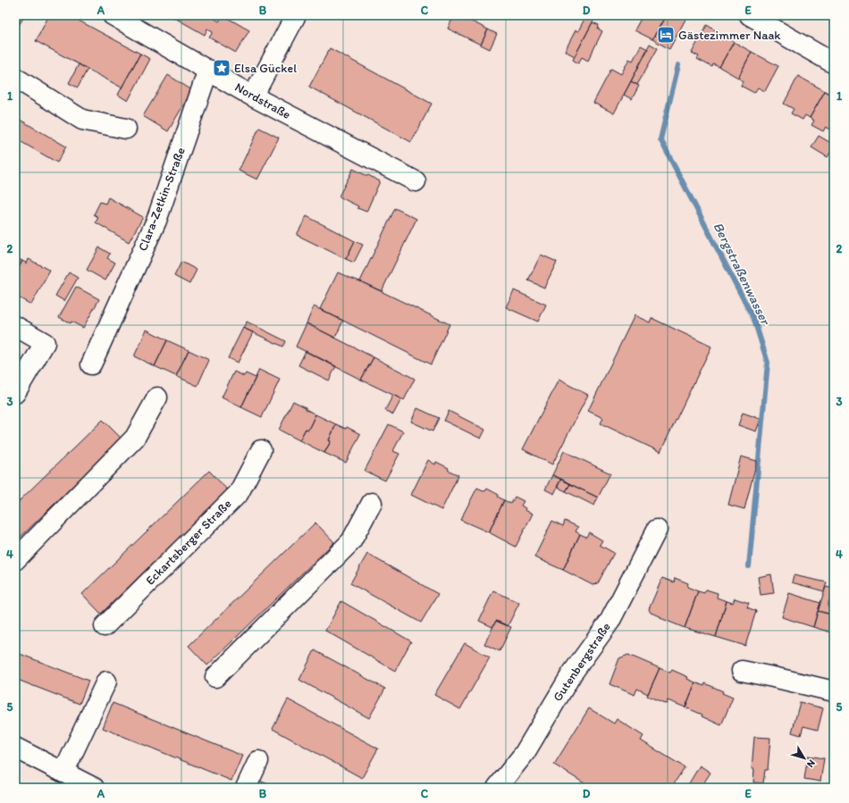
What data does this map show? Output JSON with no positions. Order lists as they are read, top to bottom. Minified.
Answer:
{"streets":{"street":["Nordstraße","Clara-Zetkin-Straße","Eckartsberger Straße","Gutenbergstraße"]},"crossings":[["Nordstraße","Clara-Zetkin-Straße"]],"water":["Bergstraßenwasser"],"places":{"hotel":["Gästezimmer Naak"],"place":["Elsa Gückel"]},"north":"bottom right","grid":{"columns":["A","B","C","D","E"],"rows":["1","2","3","4","5"]}}
